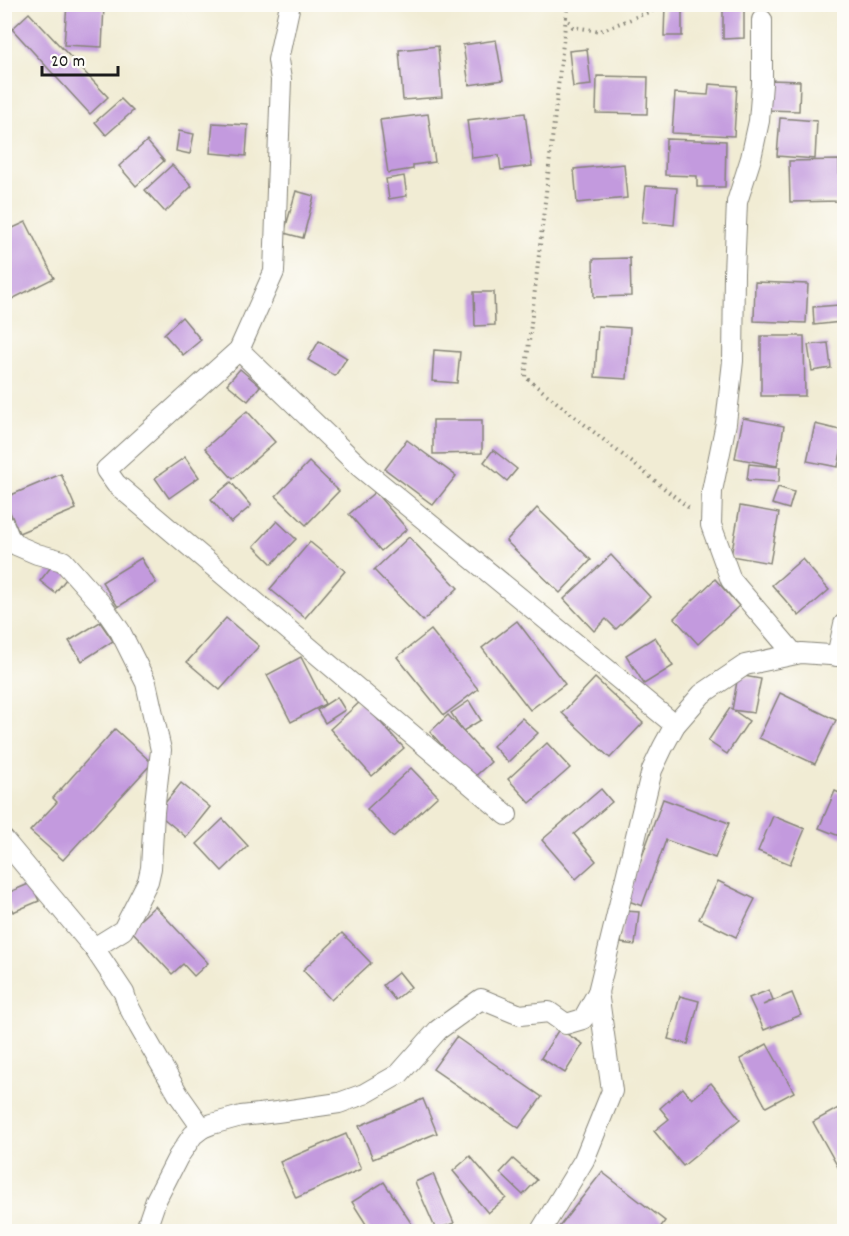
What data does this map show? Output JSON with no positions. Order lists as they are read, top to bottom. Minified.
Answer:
{"scale_bar":"20 m"}
